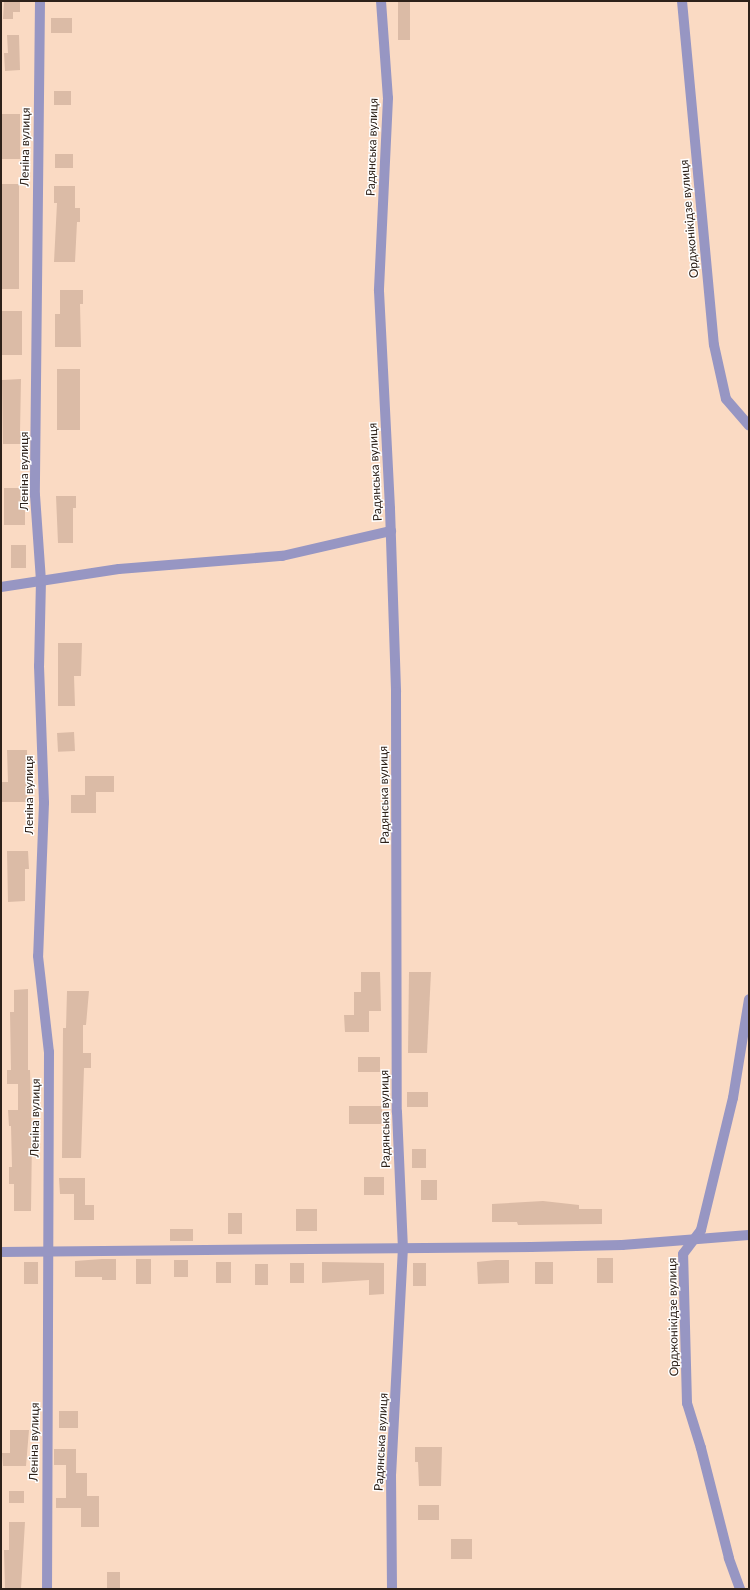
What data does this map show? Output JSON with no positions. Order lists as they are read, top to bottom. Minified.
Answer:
{"streets":{"street":["Леніна вулиця","Радянська вулиця","Орджонікідзе вулиця"]}}
